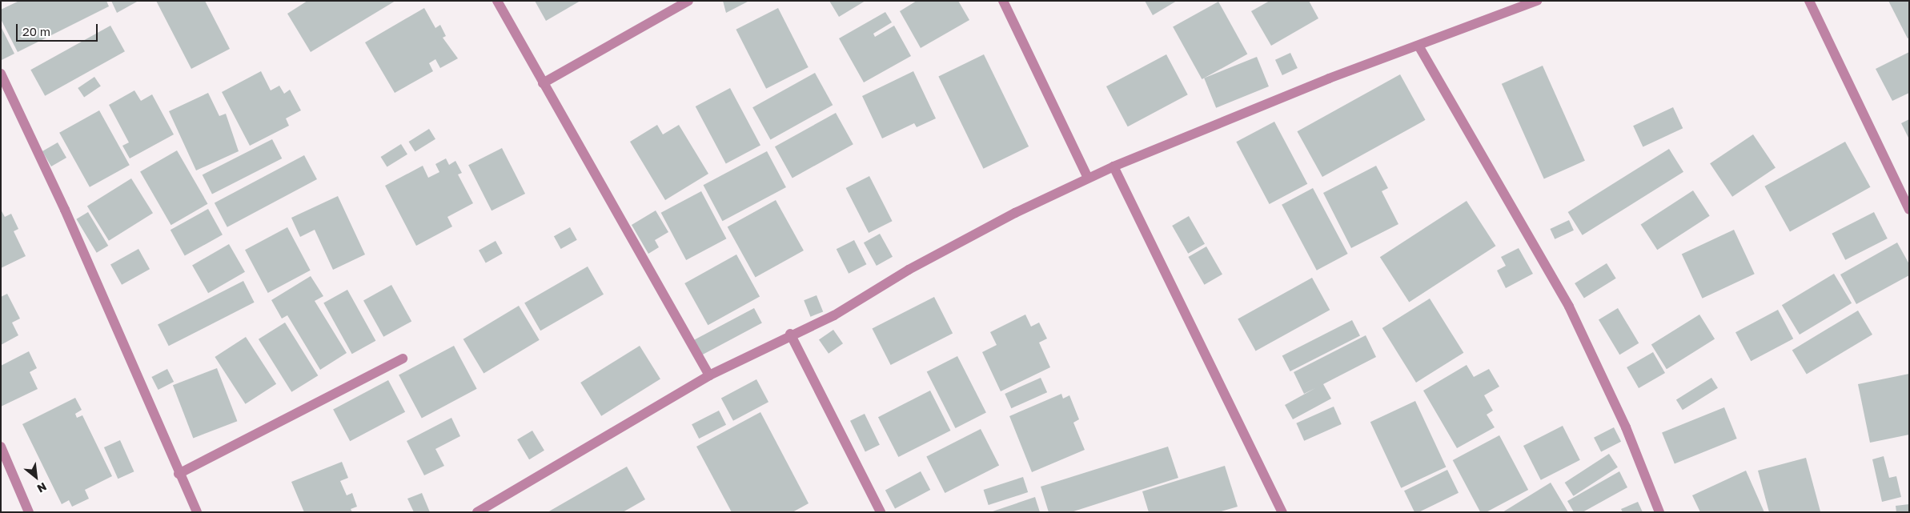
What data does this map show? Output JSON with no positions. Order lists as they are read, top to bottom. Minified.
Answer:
{"scale_bar":"20 m","north":"bottom right"}
